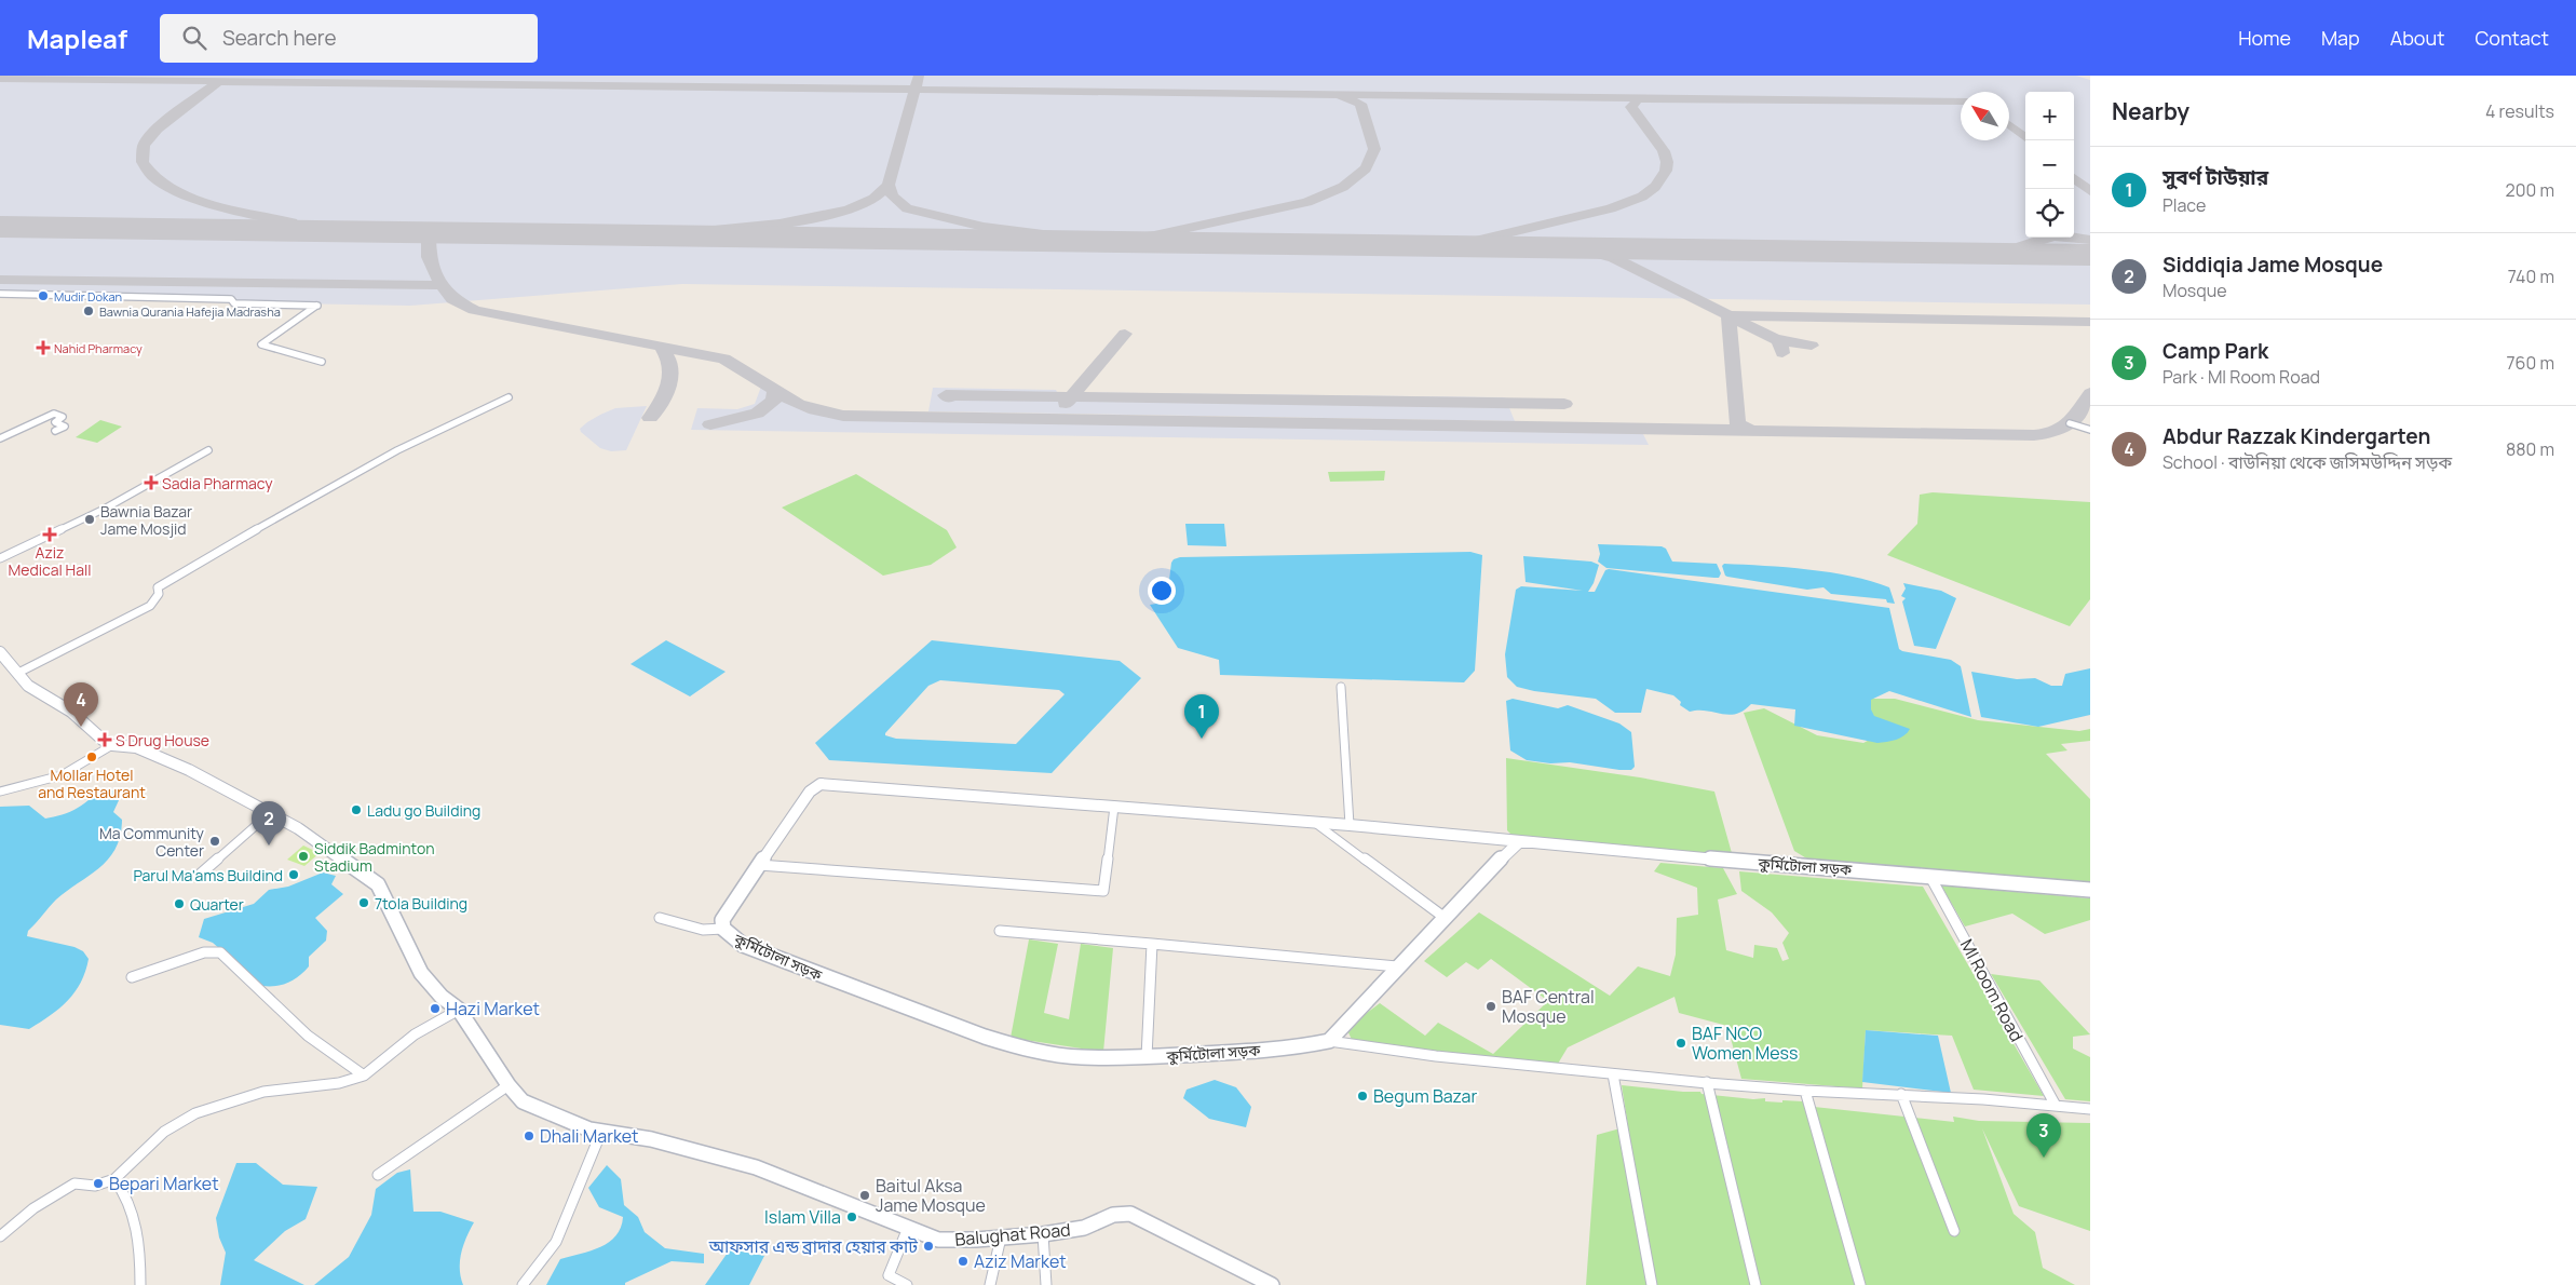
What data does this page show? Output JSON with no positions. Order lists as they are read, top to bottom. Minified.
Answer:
{"streets":{"street":["কুর্মিটোলা সড়ক","MI Room Road","Balughat Road"]},"crossings":[["কুর্মিটোলা সড়ক","MI Room Road"]],"places":{"other":["Mudir Dokan","Bawnia Qurania Hafejia Madrasha","Bawnia Bazar Jame Mosjid","Mollar Hotel and Restaurant","Ladu go Building","Ma Community Center","Siddik Badminton Stadium","Parul Ma'ams Buildind","7tola Building","Quarter","BAF Central Mosque","Hazi Market","BAF NCO Women Mess","Begum Bazar","Dhali Market","Bepari Market","Baitul Aksa Jame Mosque","Islam Villa","আফসার এন্ড ব্রাদার হেয়ার কাট","Aziz Market"],"health":["Nahid Pharmacy","Sadia Pharmacy","Aziz Medical Hall","S Drug House"]},"north":"top left","page":{"header":"Mapleaf","search":"Search here","nav":["Home","Map","About","Contact"],"heading":["Nearby","4 results"],"map_buttons":["+","−"],"list":[{"mark":"1","name":"সুবর্ণ টাউয়ার","note":"Place","value":"200 m"},{"mark":"2","name":"Siddiqia Jame Mosque","note":"Mosque","value":"740 m"},{"mark":"3","name":"Camp Park","note":"Park · MI Room Road","value":"760 m"},{"mark":"4","name":"Abdur Razzak Kindergarten","note":"School · বাউনিয়া থেকে জসিমউদ্দিন সড়ক","value":"880 m"}],"pins":["4","1","2","3"]}}
